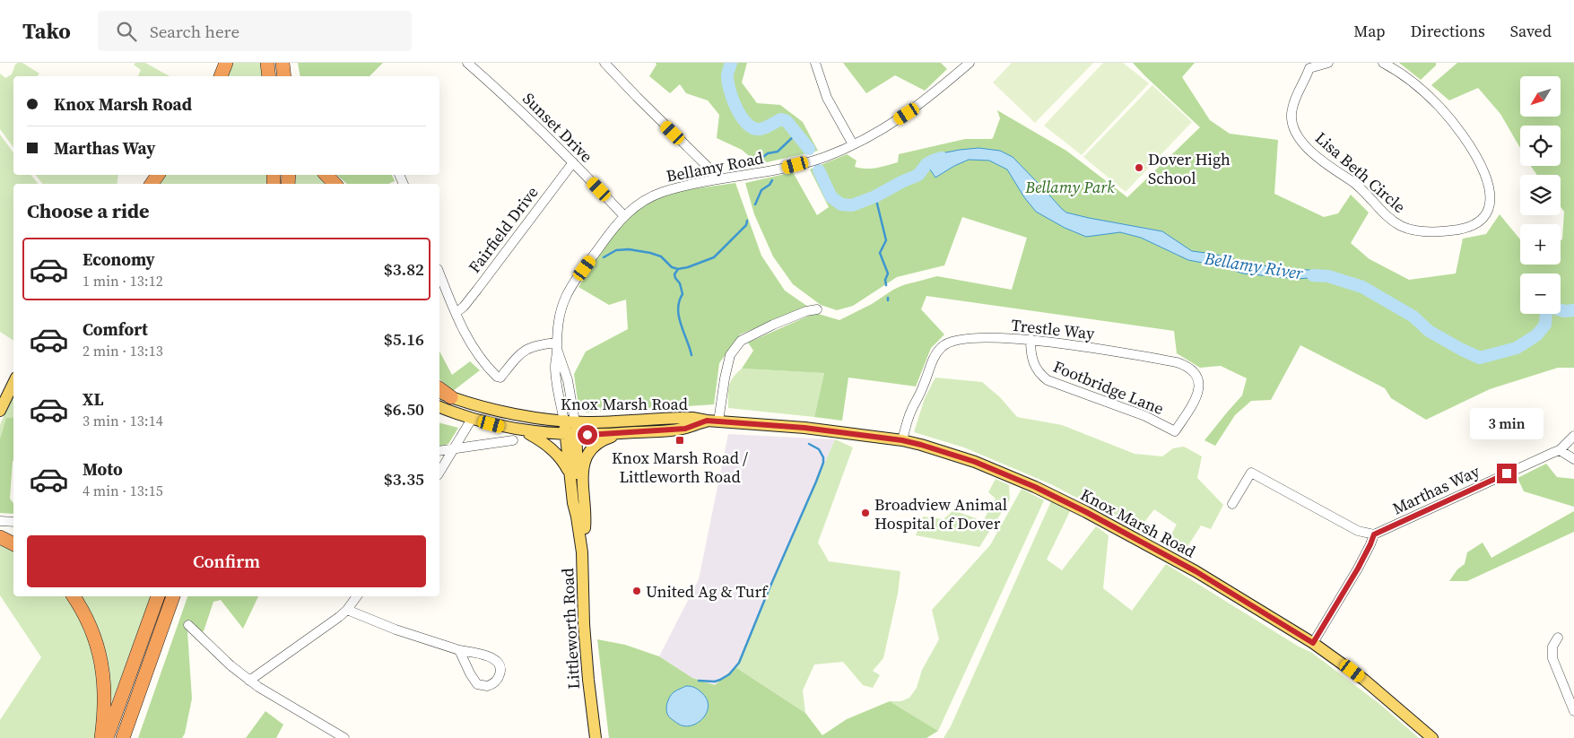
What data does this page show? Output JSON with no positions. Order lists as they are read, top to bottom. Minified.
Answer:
{"streets":{"main road":["Knox Marsh Road","Littleworth Road"],"street":["Sunset Drive","Bellamy Road","Lisa Beth Circle","Fairfield Drive","Trestle Way","Footbridge Lane","Marthas Way"]},"crossings":[["Sunset Drive","Bellamy Road"],["Sunset Drive","Fairfield Drive"],["Bellamy Road","Knox Marsh Road"],["Bellamy Road","Littleworth Road"],["Trestle Way","Footbridge Lane"],["Trestle Way","Knox Marsh Road"],["Knox Marsh Road","Littleworth Road"]],"water":["Bellamy River"],"parks":["Bellamy Park"],"places":{"other":["Dover High School","Broadview Animal Hospital of Dover","United Ag & Turf"],"transit":["Knox Marsh Road / Littleworth Road"]},"north":"bottom left","page":{"header":"Tako","search":"Search here","nav":["Map","Directions","Saved"],"map_buttons":["+","−"],"banner":["Knox Marsh Road","Marthas Way"],"heading":"Choose a ride","list":[{"name":"Economy","note":"1 min · 13:12","value":"$3.82"},{"name":"Comfort","note":"2 min · 13:13","value":"$5.16"},{"name":"XL","note":"3 min · 13:14","value":"$6.50"},{"name":"Moto","note":"4 min · 13:15","value":"$3.35"}],"bubble":"3 min","buttons":"Confirm"}}
